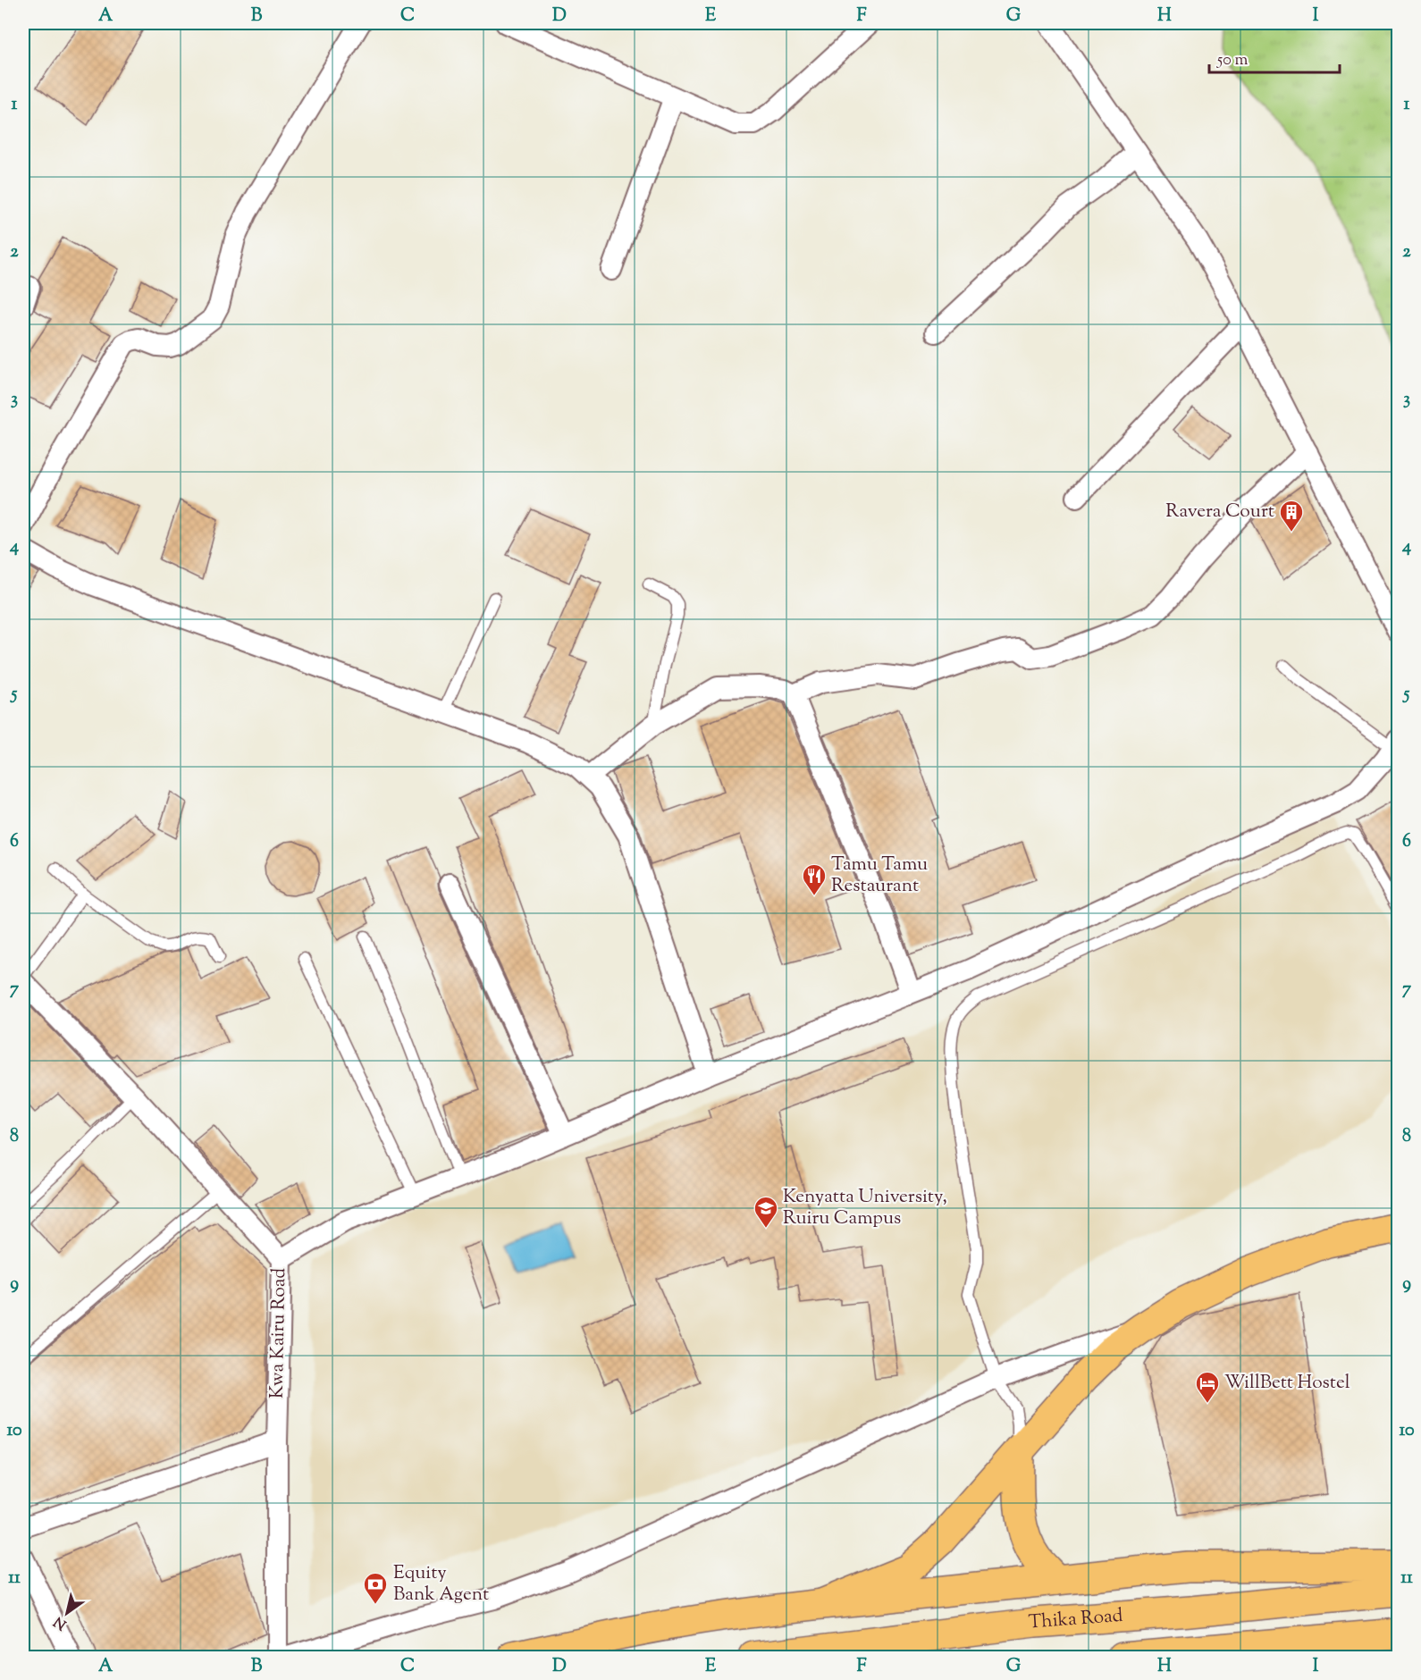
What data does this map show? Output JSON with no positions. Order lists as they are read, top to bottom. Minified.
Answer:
{"streets":{"main road":["Thika Road"],"street":["Kwa Kairu Road"]},"places":{"building":["Ravera Court"],"restaurant":["Tamu Tamu Restaurant"],"school or university":["Kenyatta University, Ruiru Campus"],"hotel":["WillBett Hostel"],"bank":["Equity Bank Agent"]},"scale_bar":"50 m","north":"bottom left","grid":{"columns":["A","B","C","D","E","F","G","H","I"],"rows":["1","2","3","4","5","6","7","8","9","10","11"]}}
